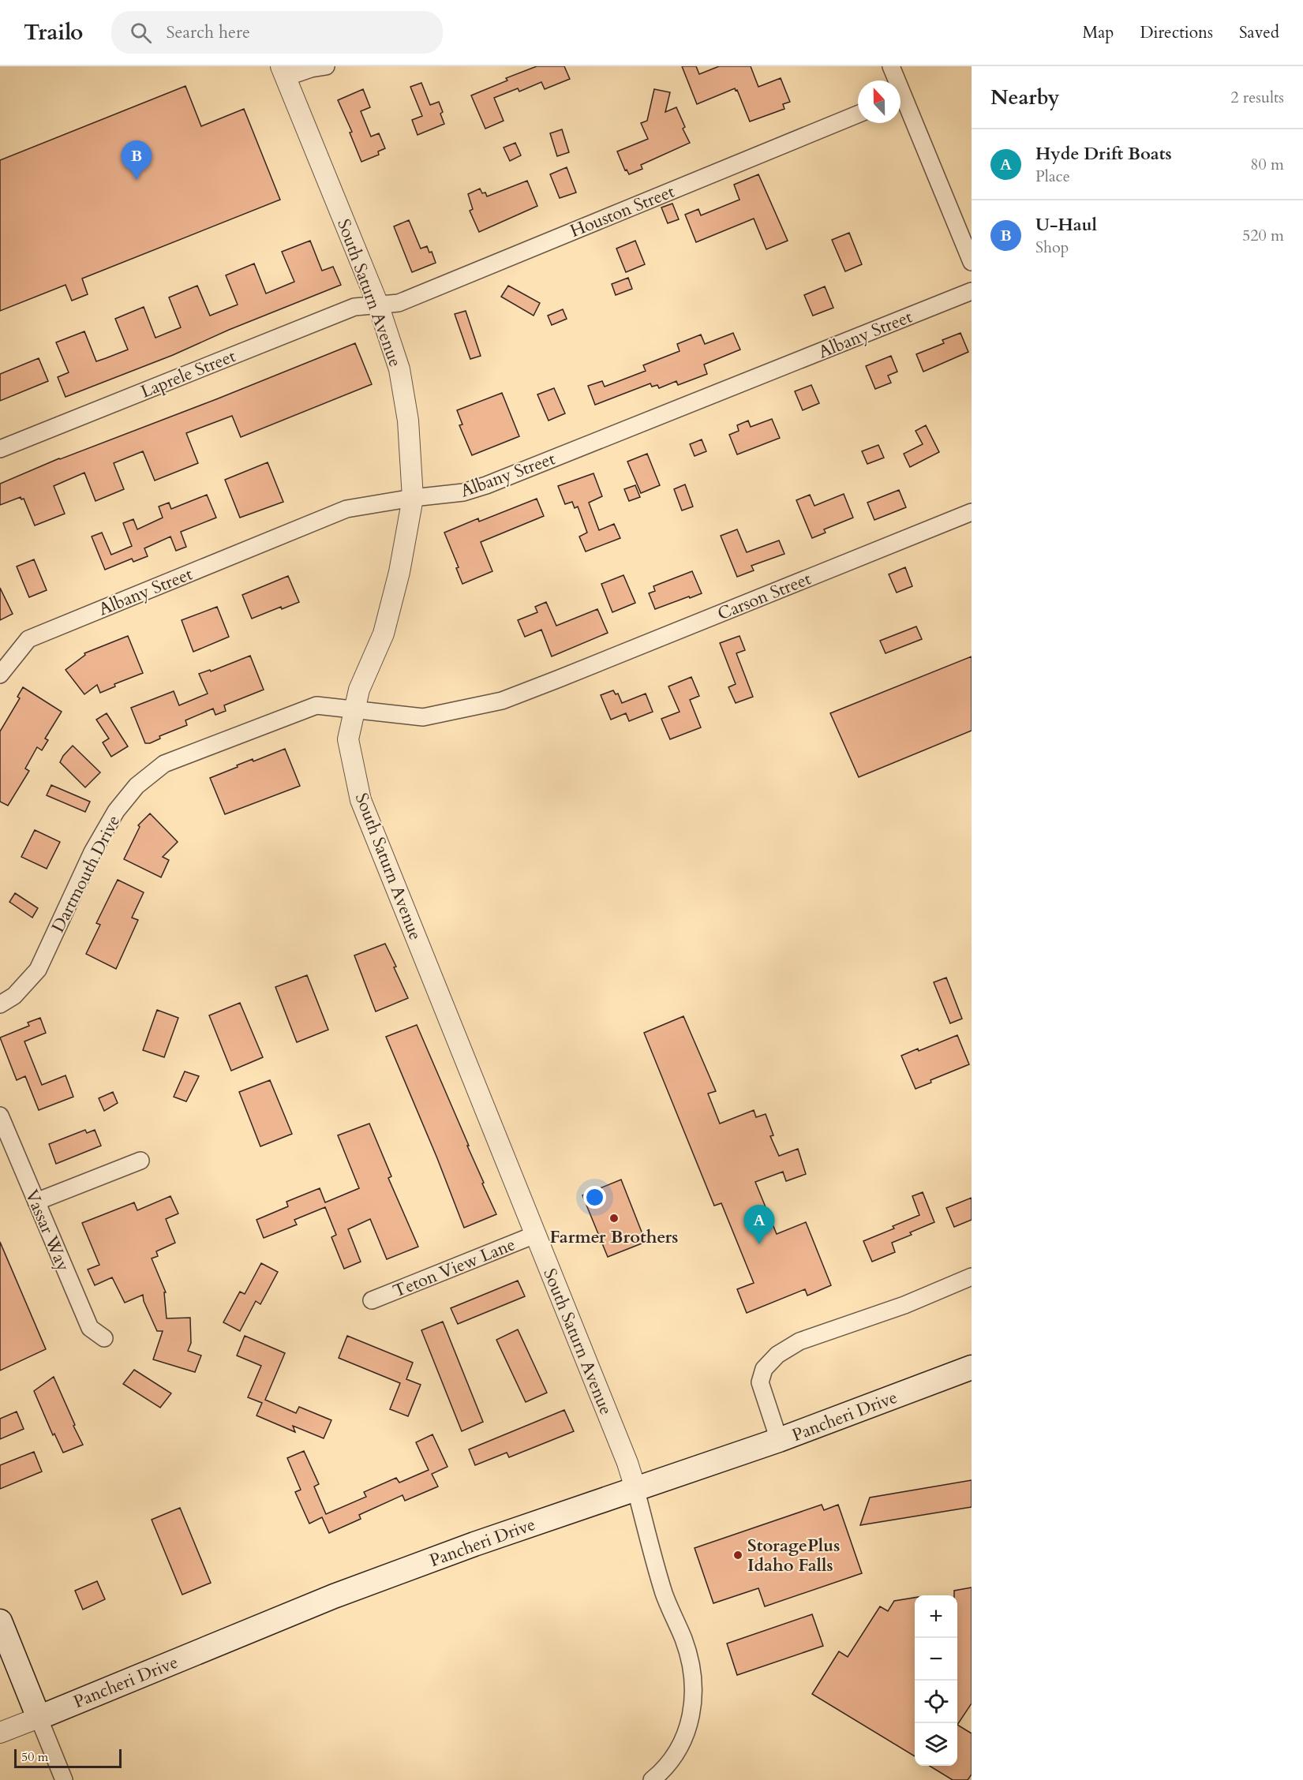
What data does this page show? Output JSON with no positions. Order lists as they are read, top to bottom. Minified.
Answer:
{"streets":{"main road":["Pancheri Drive"],"street":["Houston Street","South Saturn Avenue","Albany Street","Laprele Street","Carson Street","Dartmouth Drive","Vassar Way","Teton View Lane"]},"crossings":[["Houston Street","South Saturn Avenue"],["Houston Street","Laprele Street"],["South Saturn Avenue","Albany Street"],["South Saturn Avenue","Laprele Street"],["South Saturn Avenue","Carson Street"],["South Saturn Avenue","Teton View Lane"],["South Saturn Avenue","Pancheri Drive"],["Carson Street","Dartmouth Drive"]],"places":["Farmer Brothers","StoragePlus Idaho Falls"],"scale_bar":"50 m","north":"top","page":{"header":"Trailo","search":"Search here","nav":["Map","Directions","Saved"],"heading":["Nearby","2 results"],"list":[{"mark":"A","name":"Hyde Drift Boats","note":"Place","value":"80 m"},{"mark":"B","name":"U-Haul","note":"Shop","value":"520 m"}],"pins":["B","A"],"map_buttons":["+","−"],"scale":"50 m"}}
